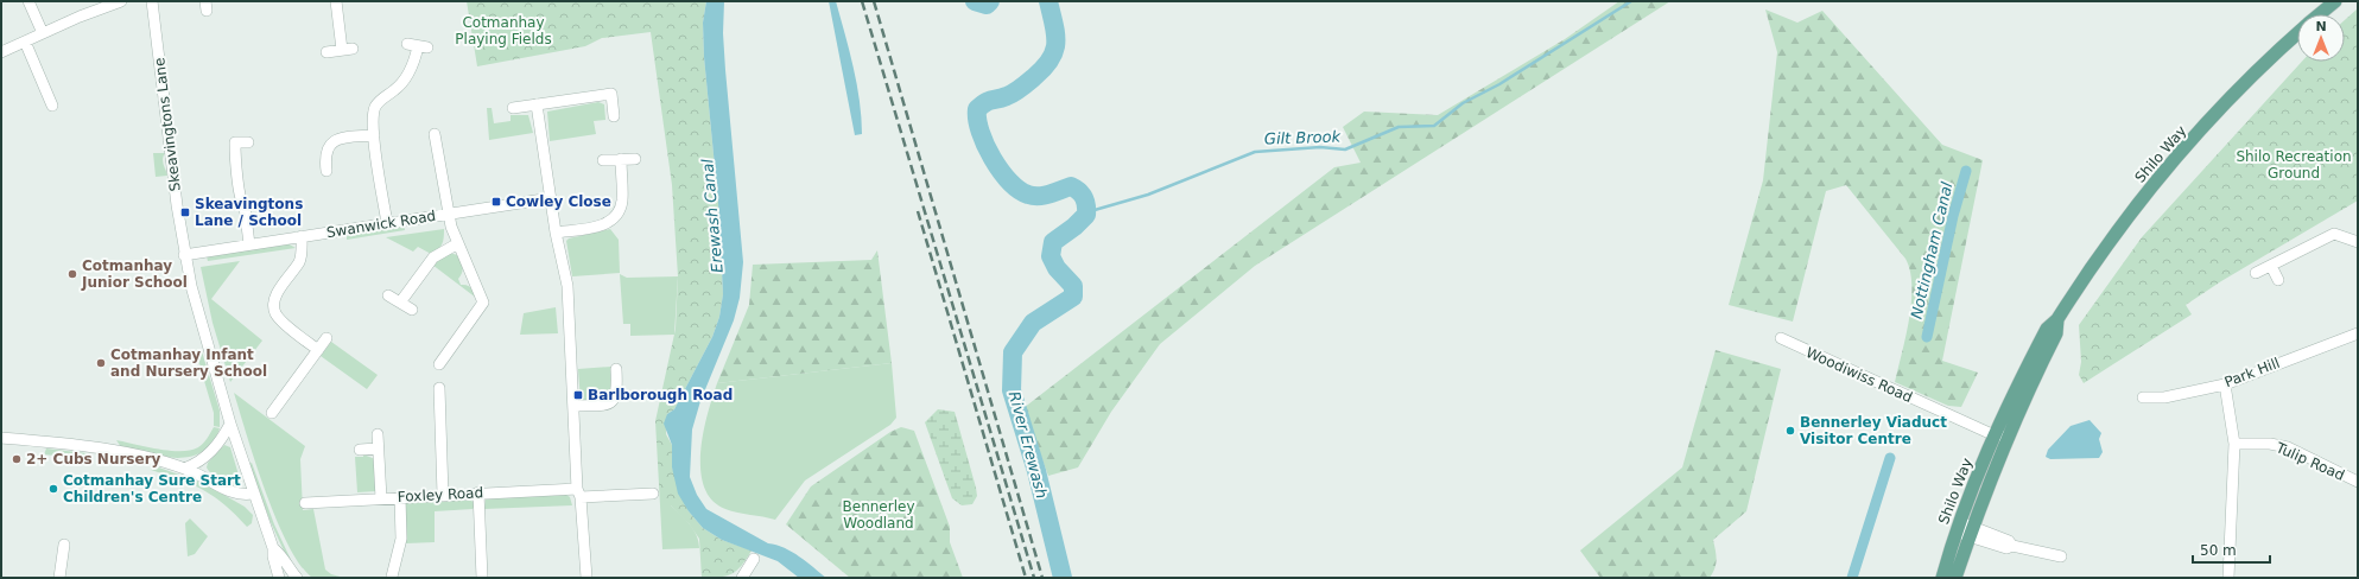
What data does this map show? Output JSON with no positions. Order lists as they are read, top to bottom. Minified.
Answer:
{"streets":{"main road":["Shilo Way"],"street":["Skeavingtons Lane","Swanwick Road","Park Hill","Woodiwiss Road","Tulip Road","Foxley Road"]},"crossings":[["Skeavingtons Lane","Swanwick Road"],["Shilo Way","Woodiwiss Road"]],"water":["Gilt Brook","Erewash Canal","Nottingham Canal","River Erewash"],"parks":["Cotmanhay Playing Fields","Shilo Recreation Ground","Bennerley Woodland"],"places":{"transit":["Cowley Close","Skeavingtons Lane / School","Barlborough Road"],"other":["Cotmanhay Junior School","Cotmanhay Infant and Nursery School","Bennerley Viaduct Visitor Centre","2+ Cubs Nursery","Cotmanhay Sure Start Children's Centre"]},"scale_bar":"50 m","north":"top"}
